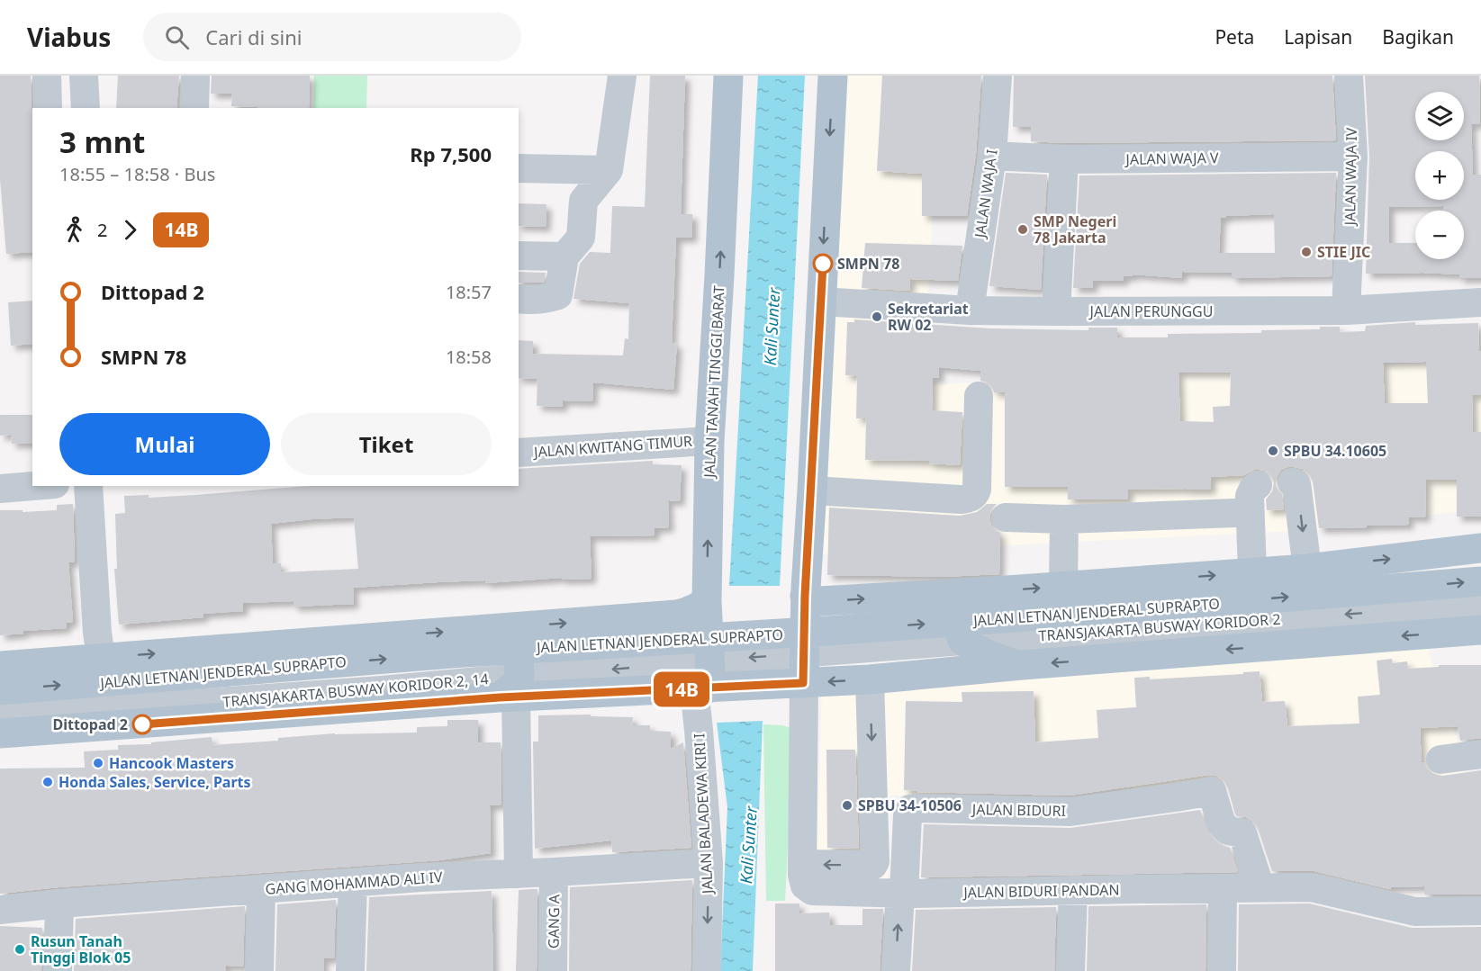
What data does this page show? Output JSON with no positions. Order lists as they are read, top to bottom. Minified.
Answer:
{"streets":{"main road":["JALAN TANAH TINGGI BARAT","JALAN LETNAN JENDERAL SUPRAPTO"],"street":["JALAN WAJA V","JALAN WAJA IV","JALAN WAJA I","JALAN PERUNGGU","JALAN KWITANG TIMUR","TRANSJAKARTA BUSWAY KORIDOR 2","TRANSJAKARTA BUSWAY KORIDOR 2, 14","JALAN BIDURI","JALAN BALADEWA KIRI I","GANG MOHAMMAD ALI IV","JALAN BIDURI PANDAN","GANG A"]},"crossings":[["JALAN WAJA V","JALAN WAJA IV"],["JALAN WAJA V","JALAN WAJA I"],["JALAN WAJA IV","JALAN PERUNGGU"],["JALAN WAJA I","JALAN PERUNGGU"],["JALAN TANAH TINGGI BARAT","JALAN KWITANG TIMUR"],["JALAN TANAH TINGGI BARAT","JALAN LETNAN JENDERAL SUPRAPTO"],["JALAN TANAH TINGGI BARAT","TRANSJAKARTA BUSWAY KORIDOR 2"],["JALAN TANAH TINGGI BARAT","JALAN BALADEWA KIRI I"],["TRANSJAKARTA BUSWAY KORIDOR 2","JALAN BALADEWA KIRI I"],["JALAN BIDURI","JALAN BIDURI PANDAN"],["JALAN BALADEWA KIRI I","GANG MOHAMMAD ALI IV"],["GANG MOHAMMAD ALI IV","GANG A"]],"water":["Kali Sunter"],"places":["SMP Negeri 78 Jakarta","STIE JIC","SMPN 78","Sekretariat RW 02","SPBU 34.10605","Dittopad 2","Hancook Masters","Honda Sales, Service, Parts","SPBU 34-10506","Rusun Tanah Tinggi Blok 05"],"lines":["bus line 14B"],"page":{"header":"Viabus","search":"Cari di sini","nav":["Peta","Lapisan","Bagikan"],"on_map":"14B","map_buttons":["+","−"],"heading":["3 mnt","18:55 – 18:58 · Bus","Rp 7,500"],"legs":["2","14B"],"list":[{"name":"Dittopad 2","value":"18:57"},{"name":"SMPN 78","value":"18:58"}],"buttons":["Mulai","Tiket"]}}
